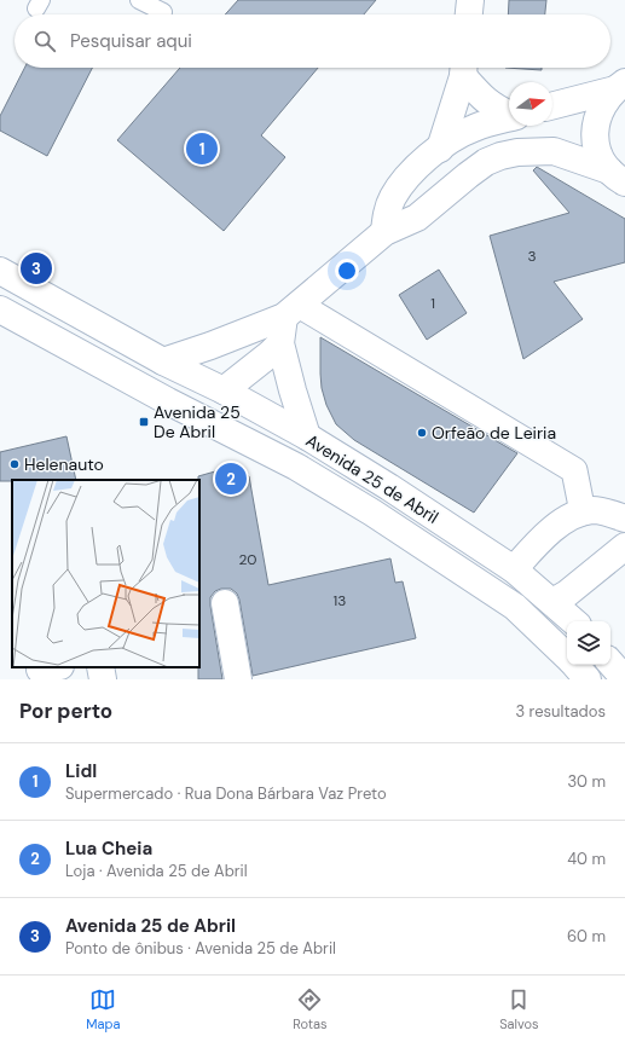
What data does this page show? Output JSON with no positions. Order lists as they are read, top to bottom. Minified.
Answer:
{"streets":{"street":["Avenida 25 de Abril"]},"places":{"transit":["Avenida 25 De Abril"],"other":["Orfeão de Leiria","Helenauto"]},"house_numbers":["3","1","20","13"],"north":"right","page":{"search":"Pesquisar aqui","pins":["1","3","2"],"heading":["Por perto","3 resultados"],"list":[{"mark":"1","name":"Lidl","note":"Supermercado · Rua Dona Bárbara Vaz Preto","value":"30 m"},{"mark":"2","name":"Lua Cheia","note":"Loja · Avenida 25 de Abril","value":"40 m"},{"mark":"3","name":"Avenida 25 de Abril","note":"Ponto de ônibus · Avenida 25 de Abril","value":"60 m"}],"nav":["Mapa","Rotas","Salvos"]}}
